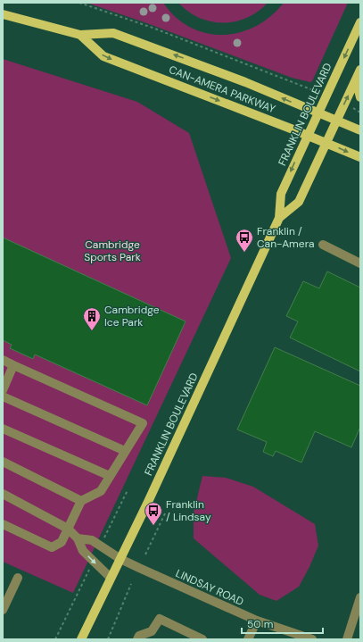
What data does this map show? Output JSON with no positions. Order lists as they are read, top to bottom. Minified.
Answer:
{"streets":{"main road":["CAN-AMERA PARKWAY","FRANKLIN BOULEVARD"],"street":["LINDSAY ROAD"]},"crossings":[["CAN-AMERA PARKWAY","FRANKLIN BOULEVARD"],["FRANKLIN BOULEVARD","LINDSAY ROAD"]],"parks":["Cambridge Sports Park"],"places":{"bus stop":["Franklin / Can-Amera","Franklin / Lindsay"],"building":["Cambridge Ice Park"]},"scale_bar":"50 m"}
